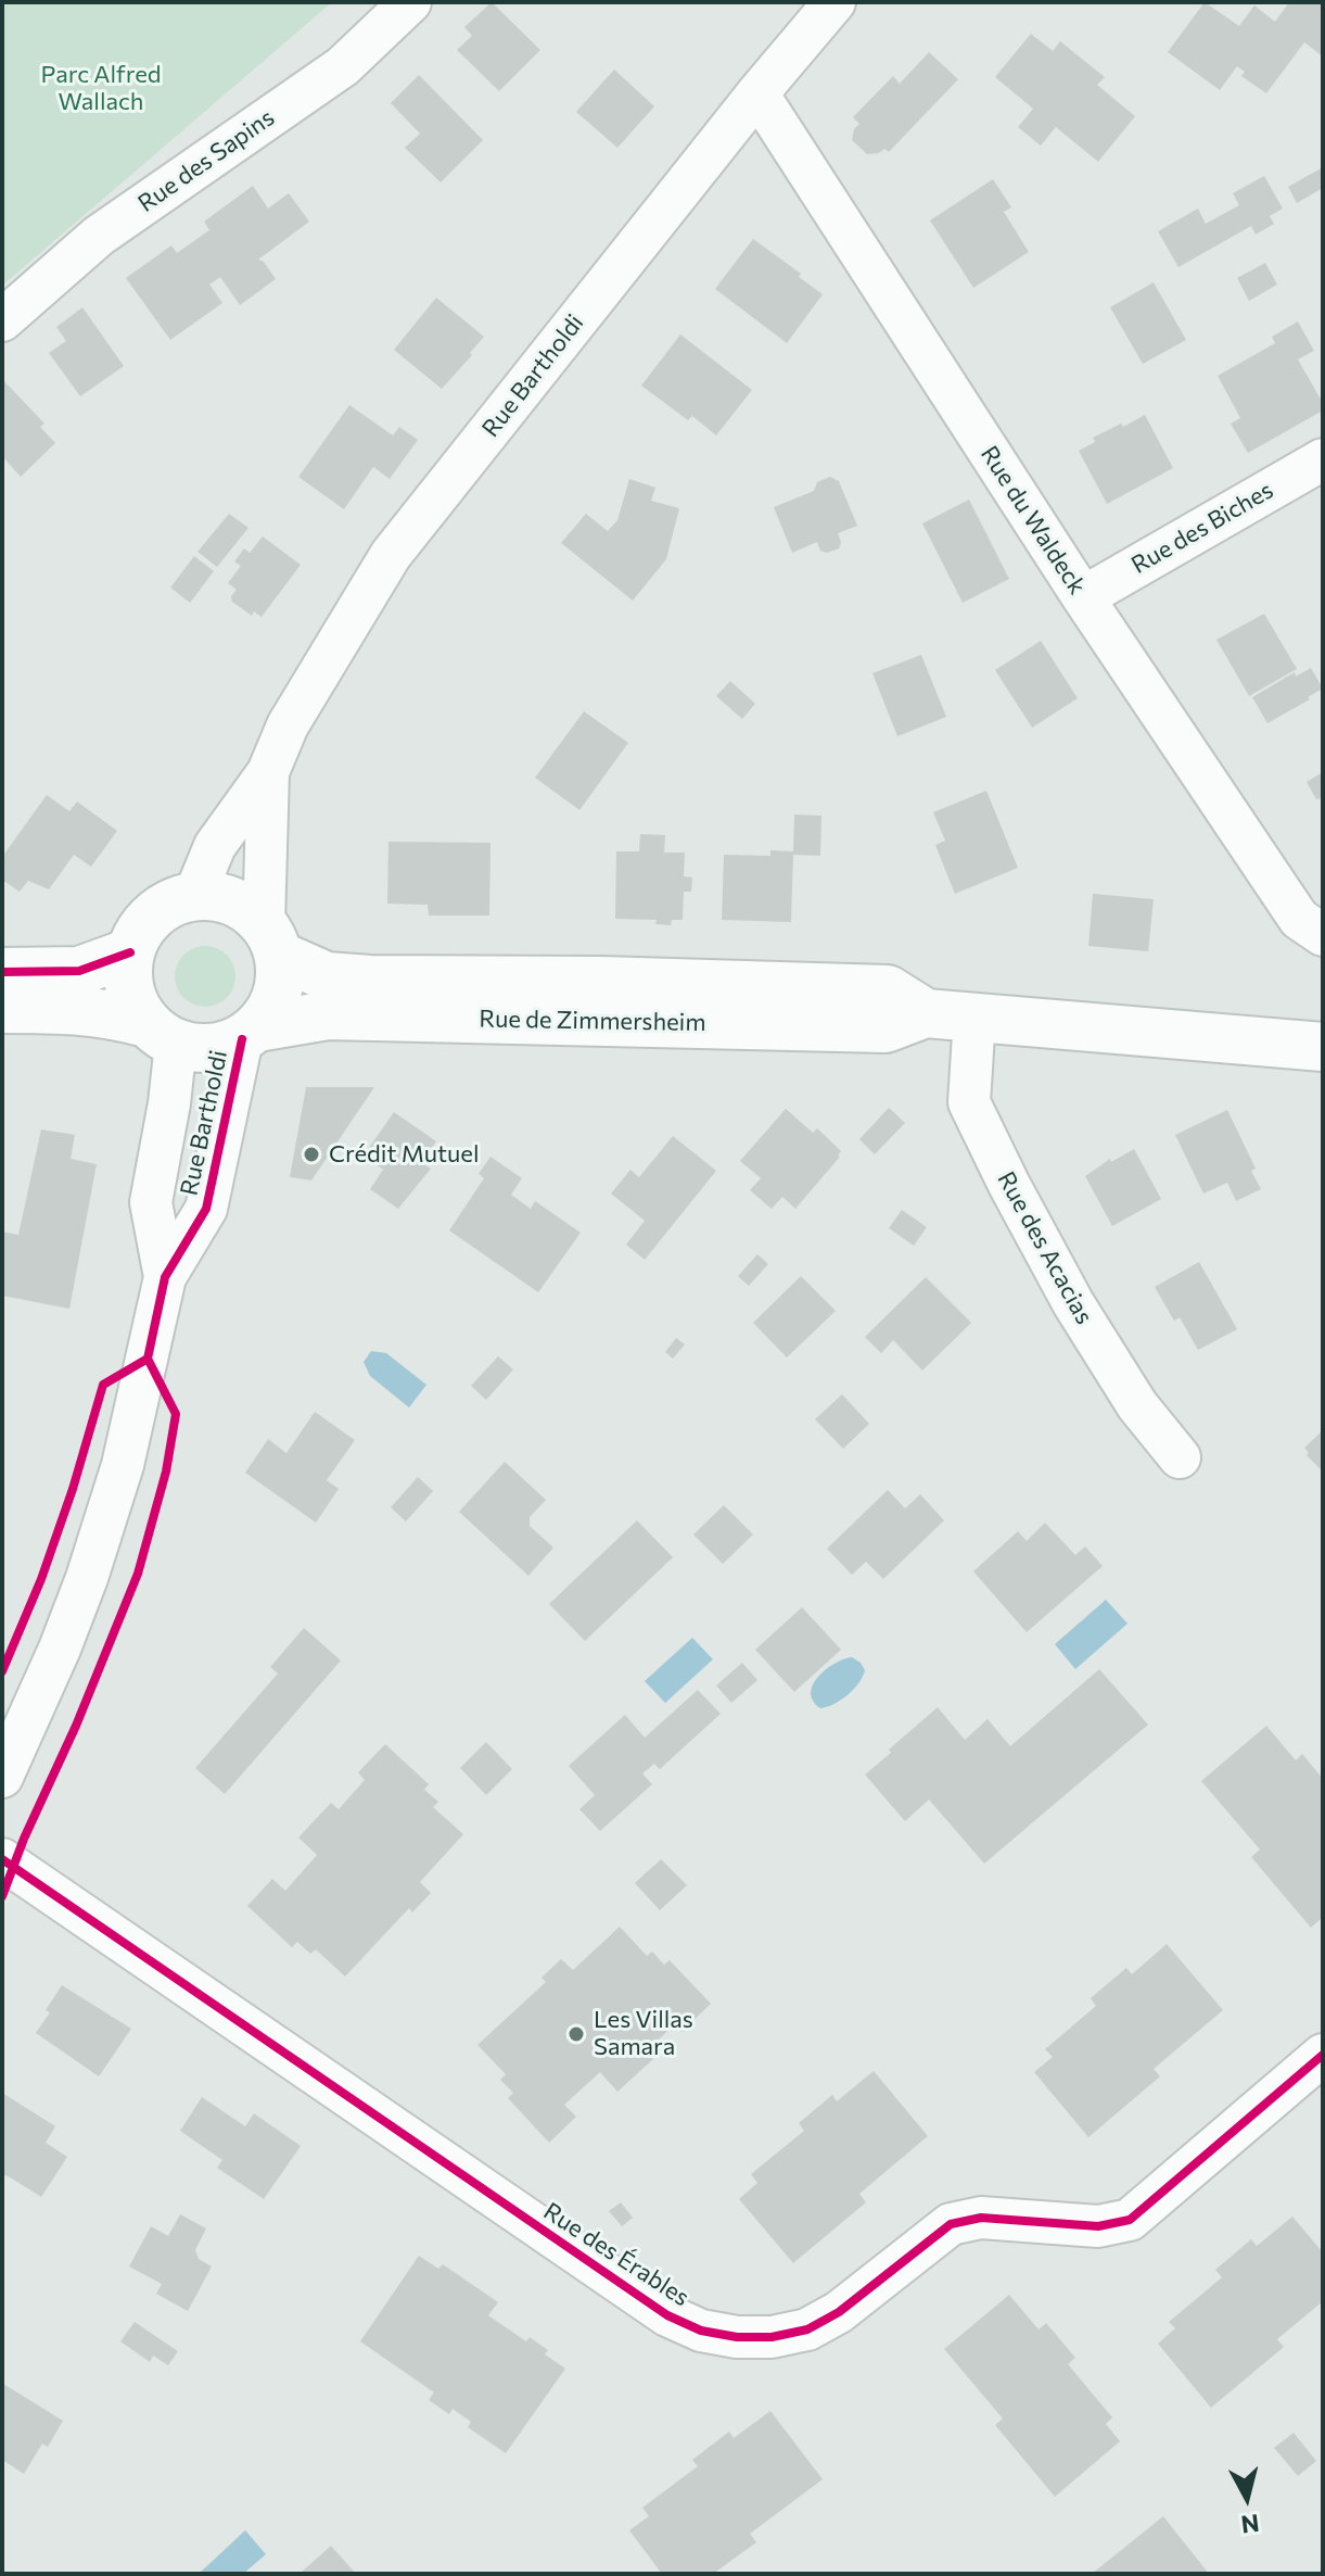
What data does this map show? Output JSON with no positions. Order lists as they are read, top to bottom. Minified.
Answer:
{"streets":{"main road":["Rue de Zimmersheim"],"street":["Rue des Sapins","Rue Bartholdi","Rue du Waldeck","Rue des Biches","Rue des Acacias","Rue des Érables"]},"crossings":[["Rue Bartholdi","Rue du Waldeck"],["Rue Bartholdi","Rue de Zimmersheim"],["Rue du Waldeck","Rue des Biches"],["Rue de Zimmersheim","Rue des Acacias"]],"parks":["Parc Alfred Wallach"],"places":["Crédit Mutuel","Les Villas Samara"],"north":"bottom"}
